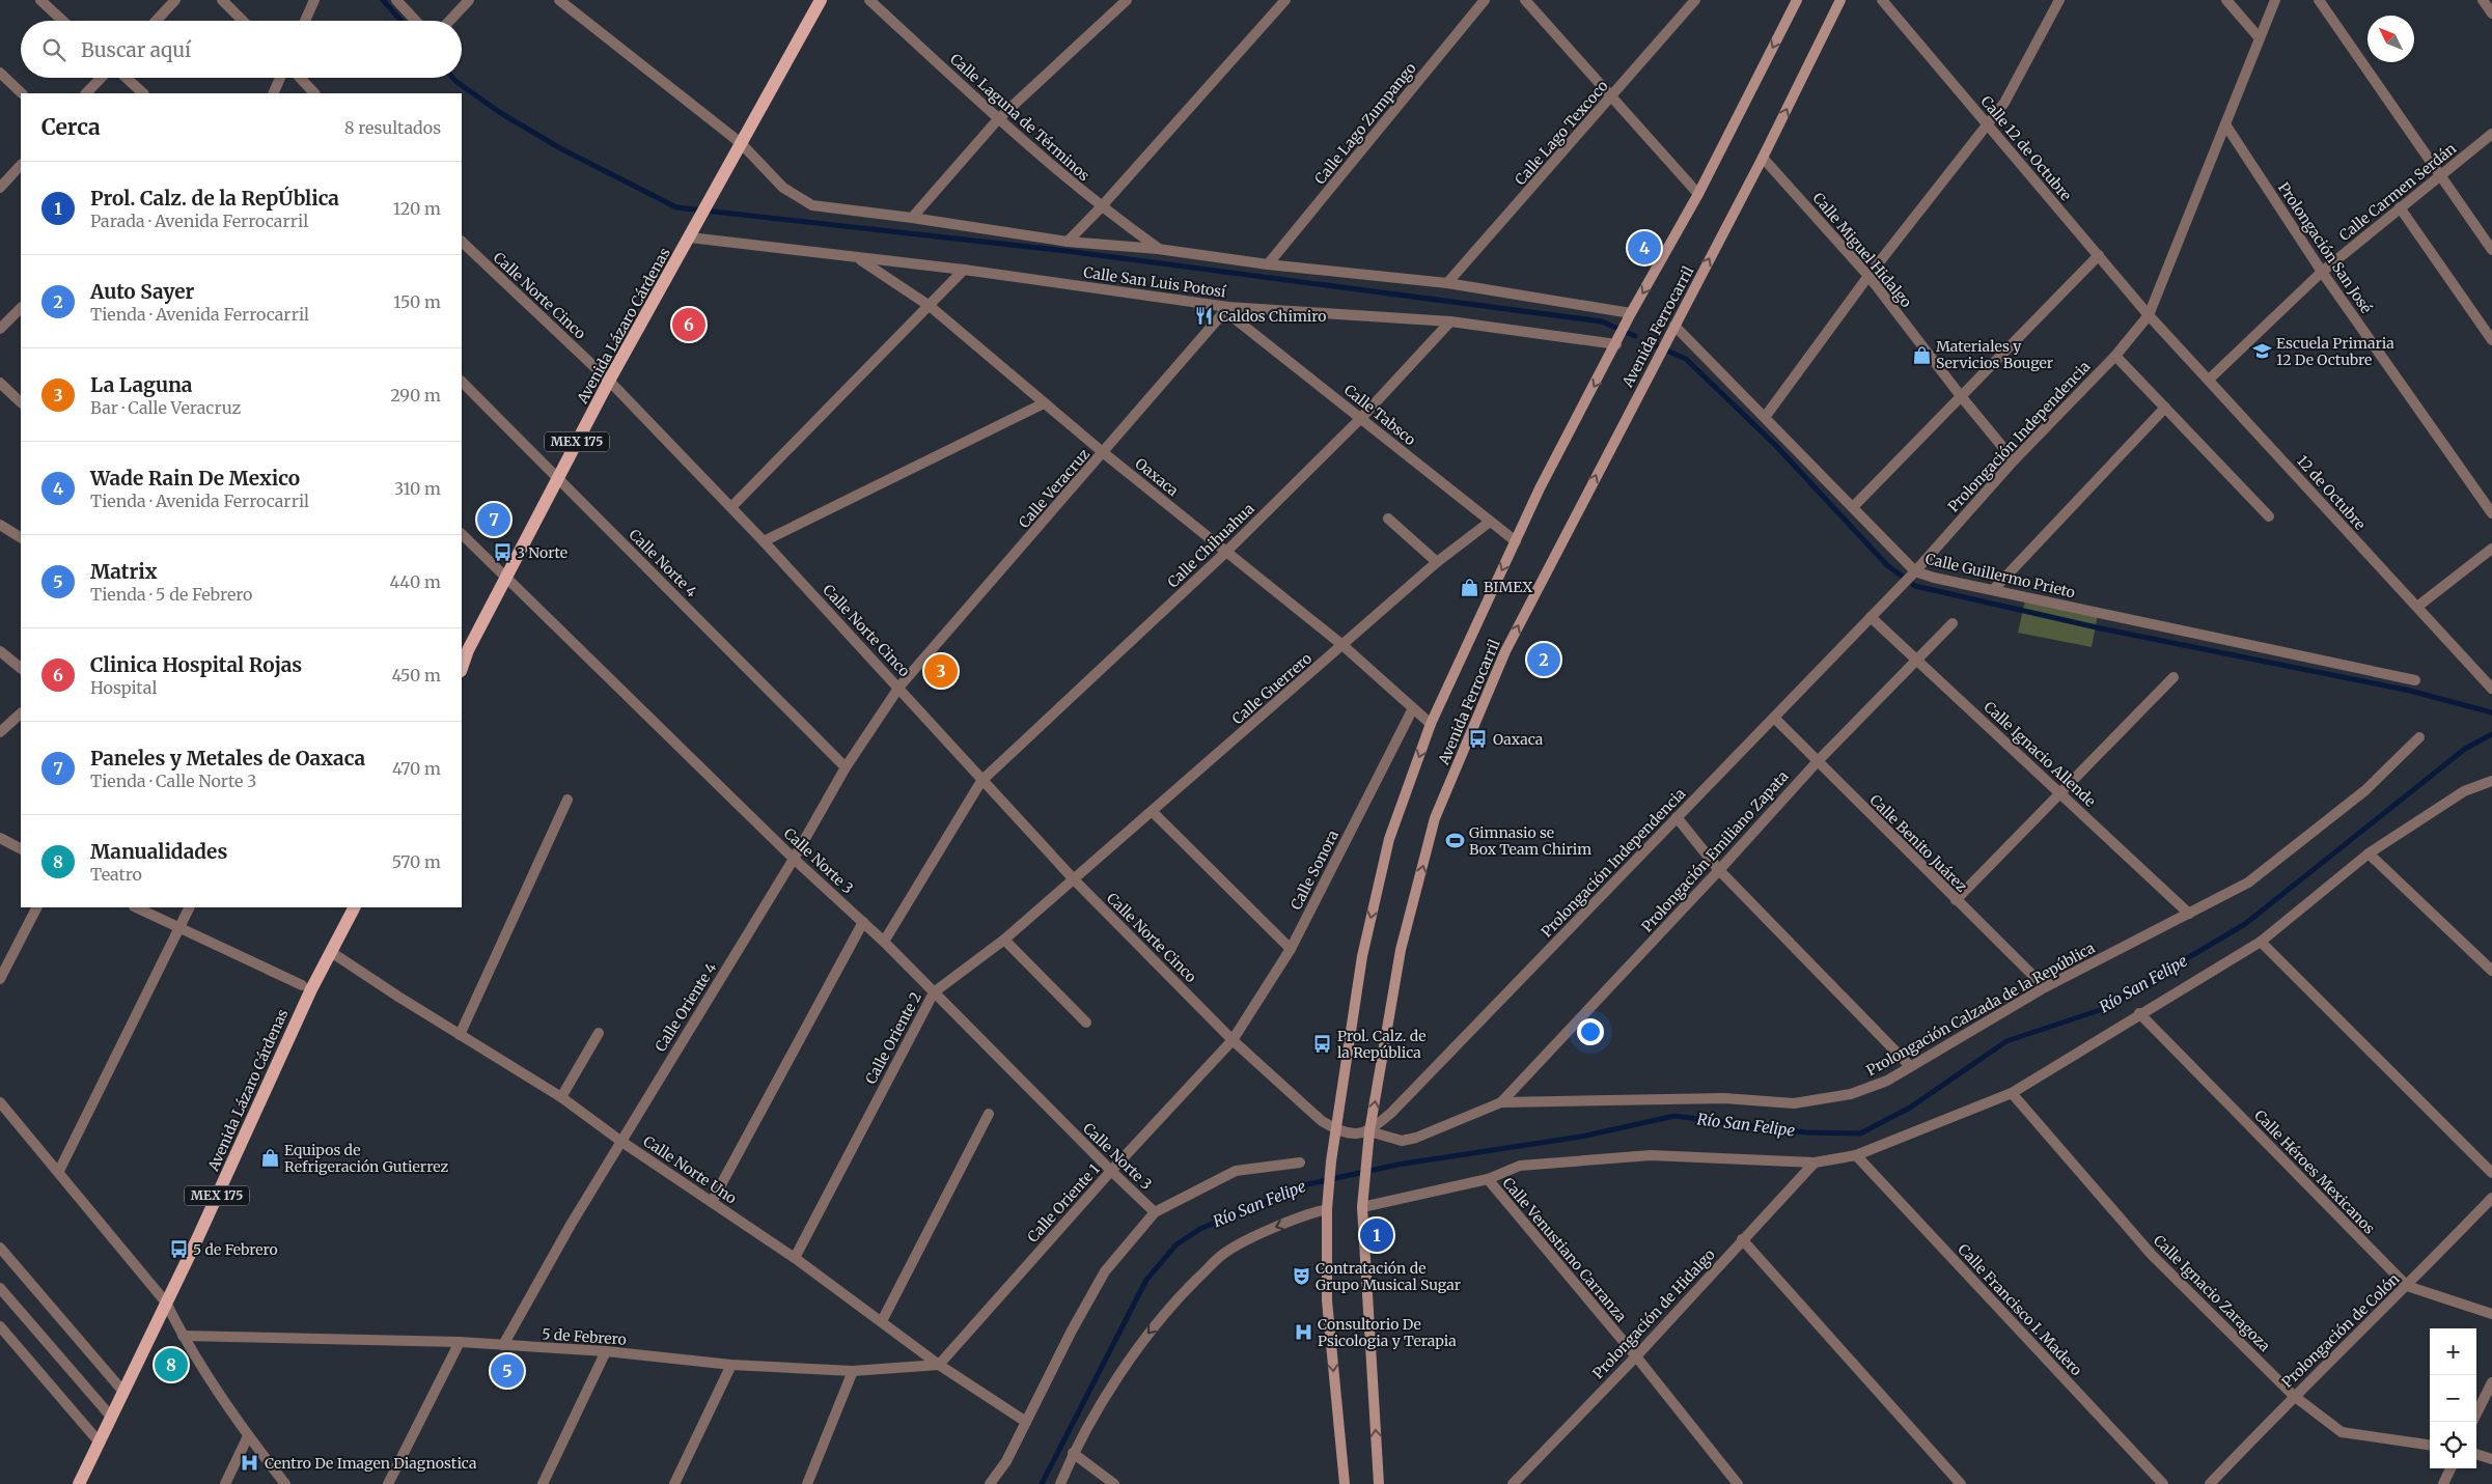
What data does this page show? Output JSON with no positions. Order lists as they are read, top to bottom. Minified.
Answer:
{"streets":{"main road":["Avenida Lázaro Cárdenas","Avenida Ferrocarril","MEX 175"],"street":["Calle Laguna de Términos","Calle Lago Zumpango","Calle Lago Texcoco","Calle 12 de Octubre","Calle Carmen Serdán","Prolongación San José","Calle Miguel Hidalgo","Calle San Luis Potosí","Calle Norte Cinco","Calle Tabsco","Prolongación Independencia","Oaxaca","Calle Veracruz","12 de Octubre","Calle Chihuahua","Calle Norte 4","Calle Guillermo Prieto","Calle Guerrero","Calle Ignacio Allende","Calle Benito Juárez","Prolongación Emiliano Zapata","Calle Norte 3","Calle Sonora","Calle Oriente 4","Prolongación Calzada de la República","Calle Oriente 2","Calle Norte Uno","Calle Héroes Mexicanos","Calle Oriente 1","Calle Venustiano Carranza","Calle Ignacio Zaragoza","Calle Francisco I. Madero","Prolongación de Hidalgo","Prolongación de Colón","5 de Febrero"]},"crossings":[["Calle Laguna de Términos","Calle San Luis Potosí"],["Calle Lago Zumpango","Calle San Luis Potosí"],["Calle Lago Texcoco","Calle San Luis Potosí"],["Calle 12 de Octubre","Prolongación Independencia"],["Calle 12 de Octubre","12 de Octubre"],["Calle Carmen Serdán","Prolongación San José"],["Calle Carmen Serdán","12 de Octubre"],["Prolongación San José","Prolongación Independencia"],["Calle Miguel Hidalgo","Avenida Ferrocarril"],["Calle Miguel Hidalgo","Prolongación Independencia"],["Calle San Luis Potosí","Avenida Lázaro Cárdenas"],["Calle San Luis Potosí","Avenida Ferrocarril"],["Calle San Luis Potosí","Calle Tabsco"],["Calle San Luis Potosí","Oaxaca"],["Calle San Luis Potosí","Calle Veracruz"],["Calle San Luis Potosí","Calle Chihuahua"],["Calle Norte Cinco","Avenida Lázaro Cárdenas"],["Calle Norte Cinco","Avenida Ferrocarril"],["Calle Norte Cinco","Calle Veracruz"],["Calle Norte Cinco","Calle Chihuahua"],["Calle Norte Cinco","Calle Guerrero"],["Calle Norte Cinco","Calle Sonora"],["Calle Norte Cinco","Calle Oriente 4"],["Calle Norte Cinco","Calle Oriente 2"],["Calle Norte Cinco","Calle Oriente 1"],["Avenida Lázaro Cárdenas","Calle Norte 4"],["Avenida Lázaro Cárdenas","Calle Norte 3"],["Avenida Lázaro Cárdenas","Calle Norte Uno"],["Avenida Ferrocarril","Calle Tabsco"],["Avenida Ferrocarril","Prolongación Independencia"],["Avenida Ferrocarril","Oaxaca"],["Avenida Ferrocarril","Calle Guillermo Prieto"],["Avenida Ferrocarril","Prolongación Calzada de la República"],["Calle Tabsco","Calle Veracruz"],["Calle Tabsco","Calle Chihuahua"],["Calle Tabsco","Calle Guerrero"],["Prolongación Independencia","12 de Octubre"],["Prolongación Independencia","Calle Guillermo Prieto"],["Prolongación Independencia","Calle Ignacio Allende"],["Prolongación Independencia","Calle Benito Juárez"],["Prolongación Independencia","Prolongación Calzada de la República"],["Oaxaca","Calle Veracruz"],["Oaxaca","Calle Chihuahua"],["Oaxaca","Calle Guerrero"],["Oaxaca","Calle Sonora"],["Calle Veracruz","Calle Oriente 4"],["Calle Chihuahua","Calle Norte 3"],["Calle Norte 4","Calle Oriente 4"],["Calle Guerrero","Calle Oriente 2"],["Calle Ignacio Allende","Prolongación Emiliano Zapata"],["Calle Ignacio Allende","Prolongación Calzada de la República"],["Calle Benito Juárez","Prolongación Emiliano Zapata"],["Calle Benito Juárez","Prolongación Calzada de la República"],["Prolongación Emiliano Zapata","Prolongación Calzada de la República"],["Calle Norte 3","Calle Oriente 4"],["Calle Norte 3","Calle Oriente 2"],["Calle Norte 3","Calle Oriente 1"],["Calle Sonora","Calle Oriente 1"],["Calle Oriente 4","Calle Norte Uno"],["Calle Oriente 4","5 de Febrero"],["Calle Oriente 2","Calle Norte Uno"],["Calle Norte Uno","Calle Oriente 1"],["Calle Norte Uno","5 de Febrero"],["Calle Héroes Mexicanos","Prolongación de Colón"],["Calle Oriente 1","5 de Febrero"],["Calle Venustiano Carranza","Prolongación de Hidalgo"],["Calle Ignacio Zaragoza","Prolongación de Colón"]],"water":["Río San Felipe"],"places":{"restaurant":["Caldos Chimiro"],"school or university":["Escuela Primaria 12 De Octubre"],"shop":["Materiales y Servicios Bouger","BIMEX","Equipos de Refrigeración Gutierrez"],"bus stop":["3 Norte","Oaxaca","Prol. Calz. de la República","5 de Febrero"],"sports":["Gimnasio se Box Team Chirim"],"theatre":["Contratación de Grupo Musical Sugar"],"hospital":["Consultorio De Psicologia y Terapia","Centro De Imagen Diagnostica"]},"north":"top left","page":{"search":"Buscar aquí","heading":["Cerca","8 resultados"],"list":[{"mark":"1","name":"Prol. Calz. de la RepÚblica","note":"Parada · Avenida Ferrocarril","value":"120 m"},{"mark":"2","name":"Auto Sayer","note":"Tienda · Avenida Ferrocarril","value":"150 m"},{"mark":"3","name":"La Laguna","note":"Bar · Calle Veracruz","value":"290 m"},{"mark":"4","name":"Wade Rain De Mexico","note":"Tienda · Avenida Ferrocarril","value":"310 m"},{"mark":"5","name":"Matrix","note":"Tienda · 5 de Febrero","value":"440 m"},{"mark":"6","name":"Clinica Hospital Rojas","note":"Hospital","value":"450 m"},{"mark":"7","name":"Paneles y Metales de Oaxaca","note":"Tienda · Calle Norte 3","value":"470 m"},{"mark":"8","name":"Manualidades","note":"Teatro","value":"570 m"}],"pins":["4","6","7","2","3","1","8","5"],"map_buttons":["+","−"]}}
